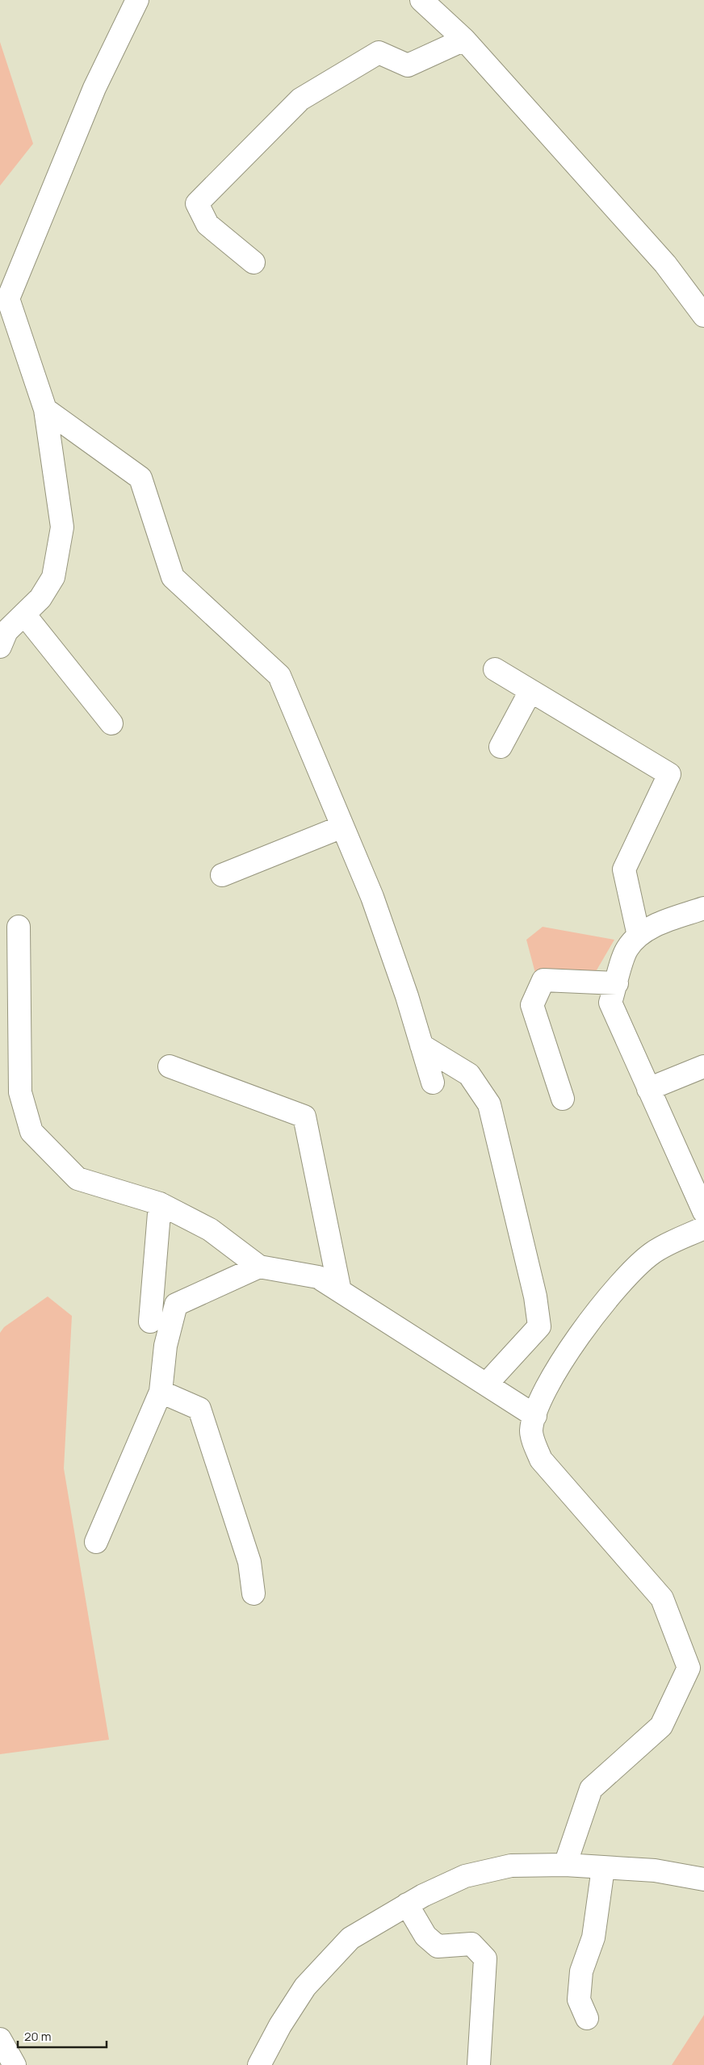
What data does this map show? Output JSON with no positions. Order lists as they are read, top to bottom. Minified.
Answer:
{"scale_bar":"20 m"}
